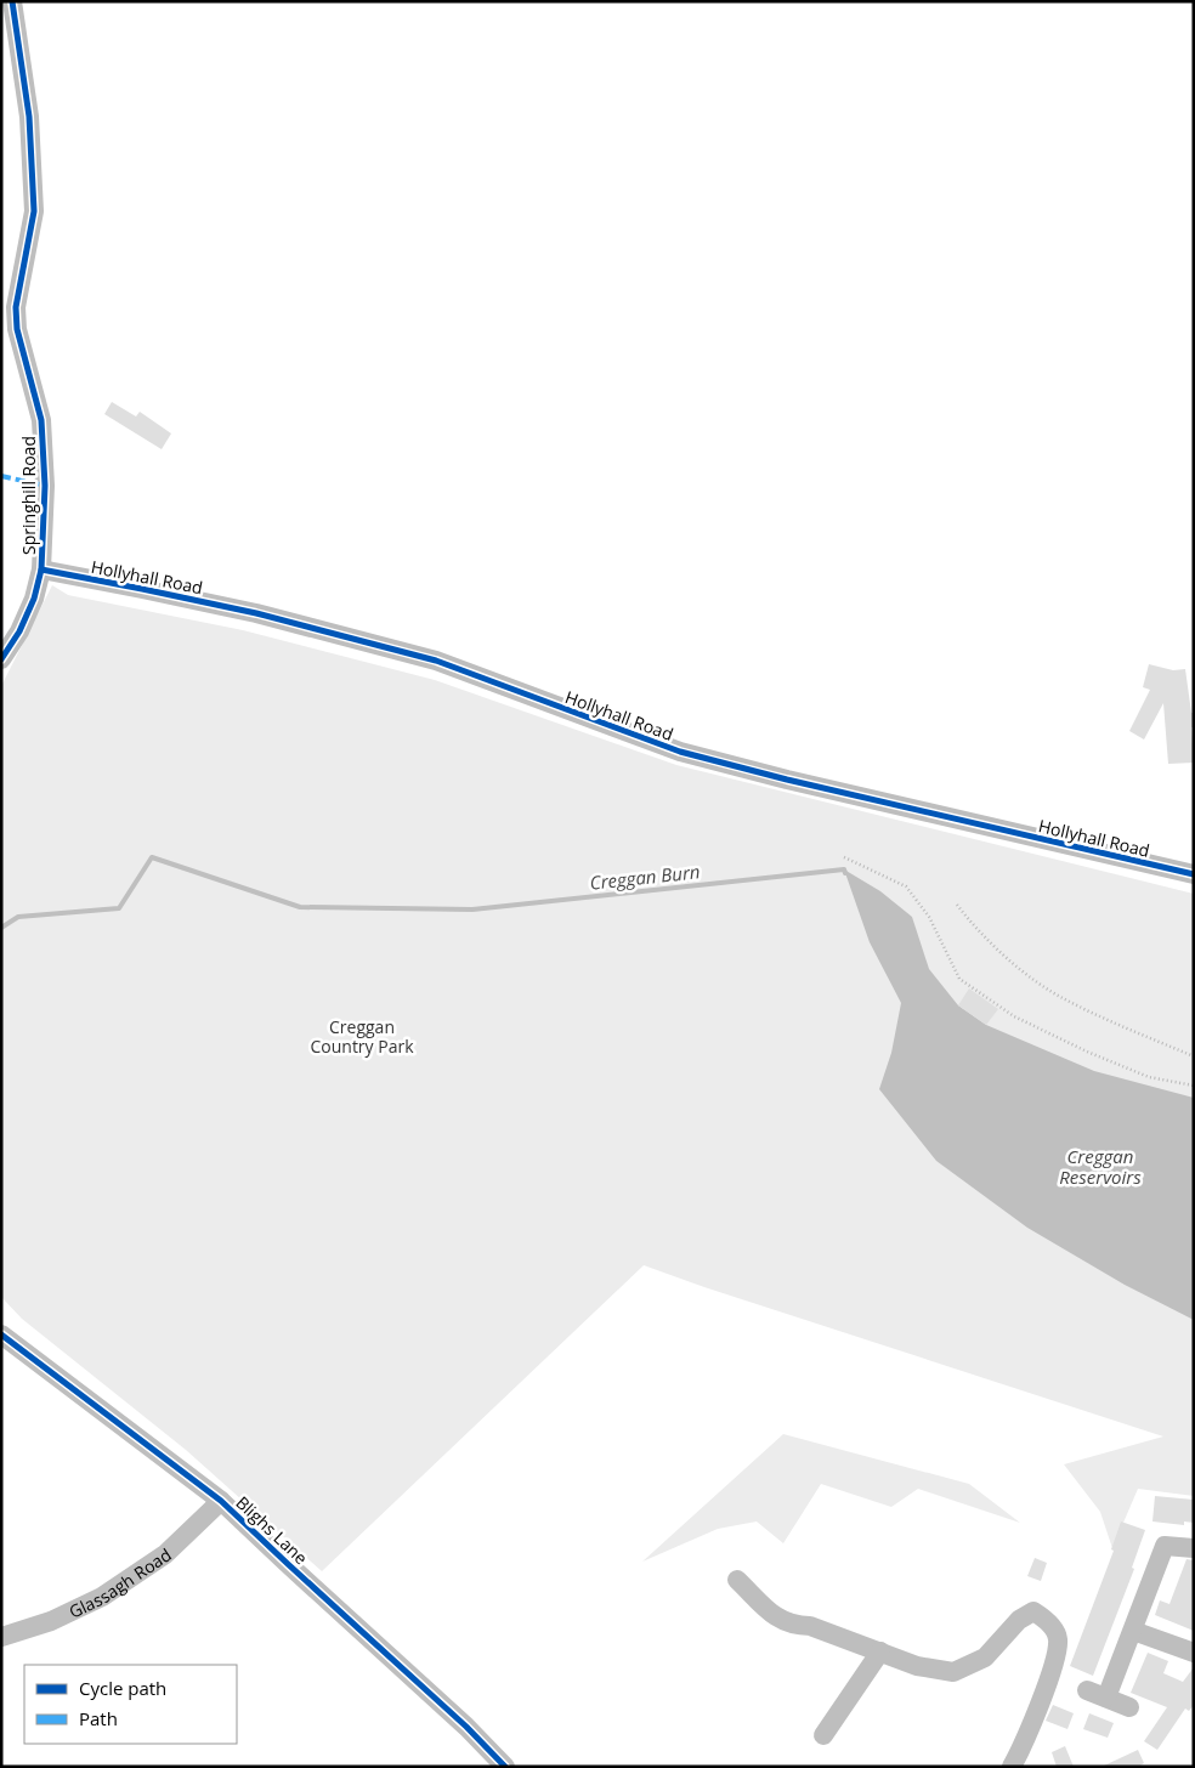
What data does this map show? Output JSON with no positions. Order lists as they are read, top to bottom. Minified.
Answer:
{"streets":{"street":["Springhill Road","Hollyhall Road","Blighs Lane","Glassagh Road"]},"crossings":[["Springhill Road","Hollyhall Road"],["Blighs Lane","Glassagh Road"]],"water":["Creggan Burn","Creggan Reservoirs"],"parks":["Creggan Country Park"],"legend":["Cycle path","Path"]}
